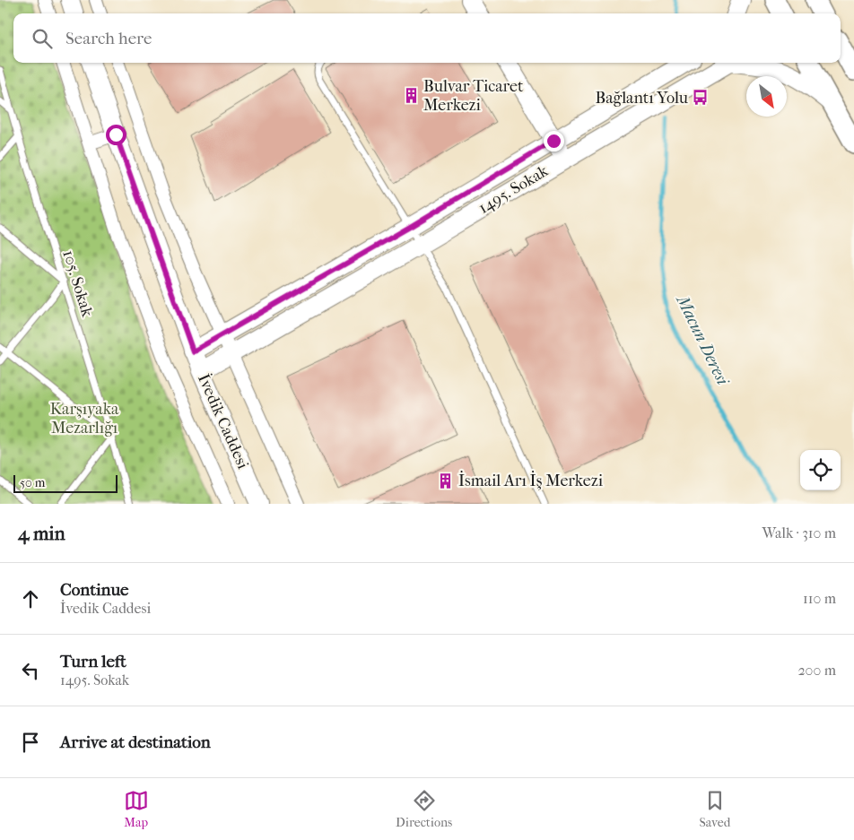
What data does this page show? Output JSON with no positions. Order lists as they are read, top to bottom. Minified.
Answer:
{"streets":{"main road":["1495. Sokak","İvedik Caddesi"],"lane":["105. Sokak"]},"crossings":[["1495. Sokak","İvedik Caddesi"]],"water":["Macun Deresi"],"parks":["Karşıyaka Mezarlığı"],"places":{"building":["Bulvar Ticaret Merkezi","İsmail Arı İş Merkezi"],"bus stop":["Bağlantı Yolu"]},"scale_bar":"50 m","north":"bottom right","page":{"search":"Search here","scale":"50 m","heading":["4 min","Walk · 310 m"],"list":[["Continue","İvedik Caddesi","110 m"],["Turn left","1495. Sokak","200 m"],"Arrive at destination"],"nav":["Map","Directions","Saved"]}}
